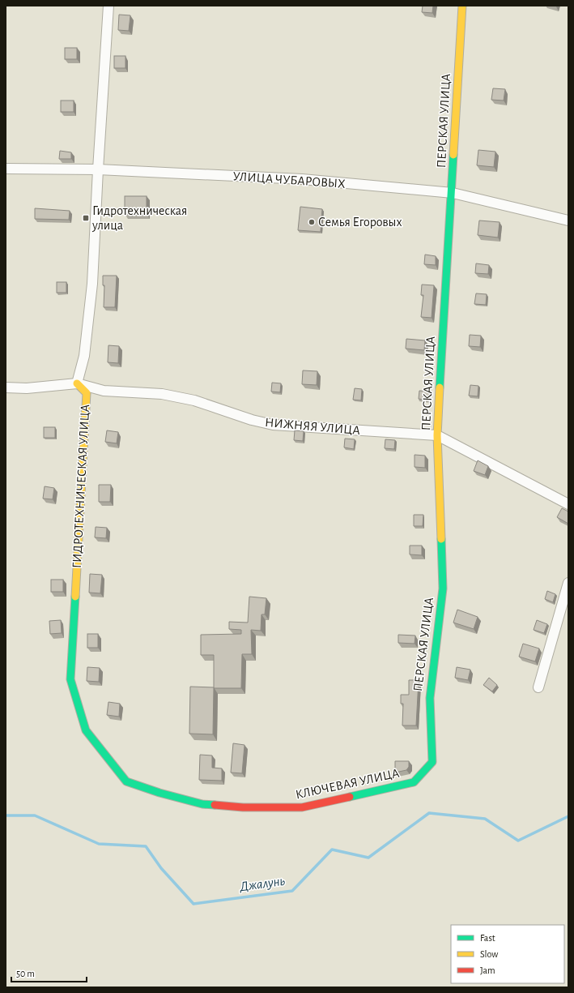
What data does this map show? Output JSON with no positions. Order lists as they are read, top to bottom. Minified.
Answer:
{"streets":{"street":["ПЕРСКАЯ УЛИЦА","УЛИЦА ЧУБАРОВЫХ","НИЖНЯЯ УЛИЦА","ГИДРОТЕХНИЧЕСКАЯ УЛИЦА","КЛЮЧЕВАЯ УЛИЦА"]},"crossings":[["ПЕРСКАЯ УЛИЦА","УЛИЦА ЧУБАРОВЫХ"],["ПЕРСКАЯ УЛИЦА","НИЖНЯЯ УЛИЦА"],["ПЕРСКАЯ УЛИЦА","КЛЮЧЕВАЯ УЛИЦА"],["НИЖНЯЯ УЛИЦА","ГИДРОТЕХНИЧЕСКАЯ УЛИЦА"],["ГИДРОТЕХНИЧЕСКАЯ УЛИЦА","КЛЮЧЕВАЯ УЛИЦА"]],"water":["Джалунь"],"places":{"transit":["Гидротехническая улица"],"other":["Семья Егоровых"]},"legend":["Fast","Slow","Jam"],"scale_bar":"50 m"}
